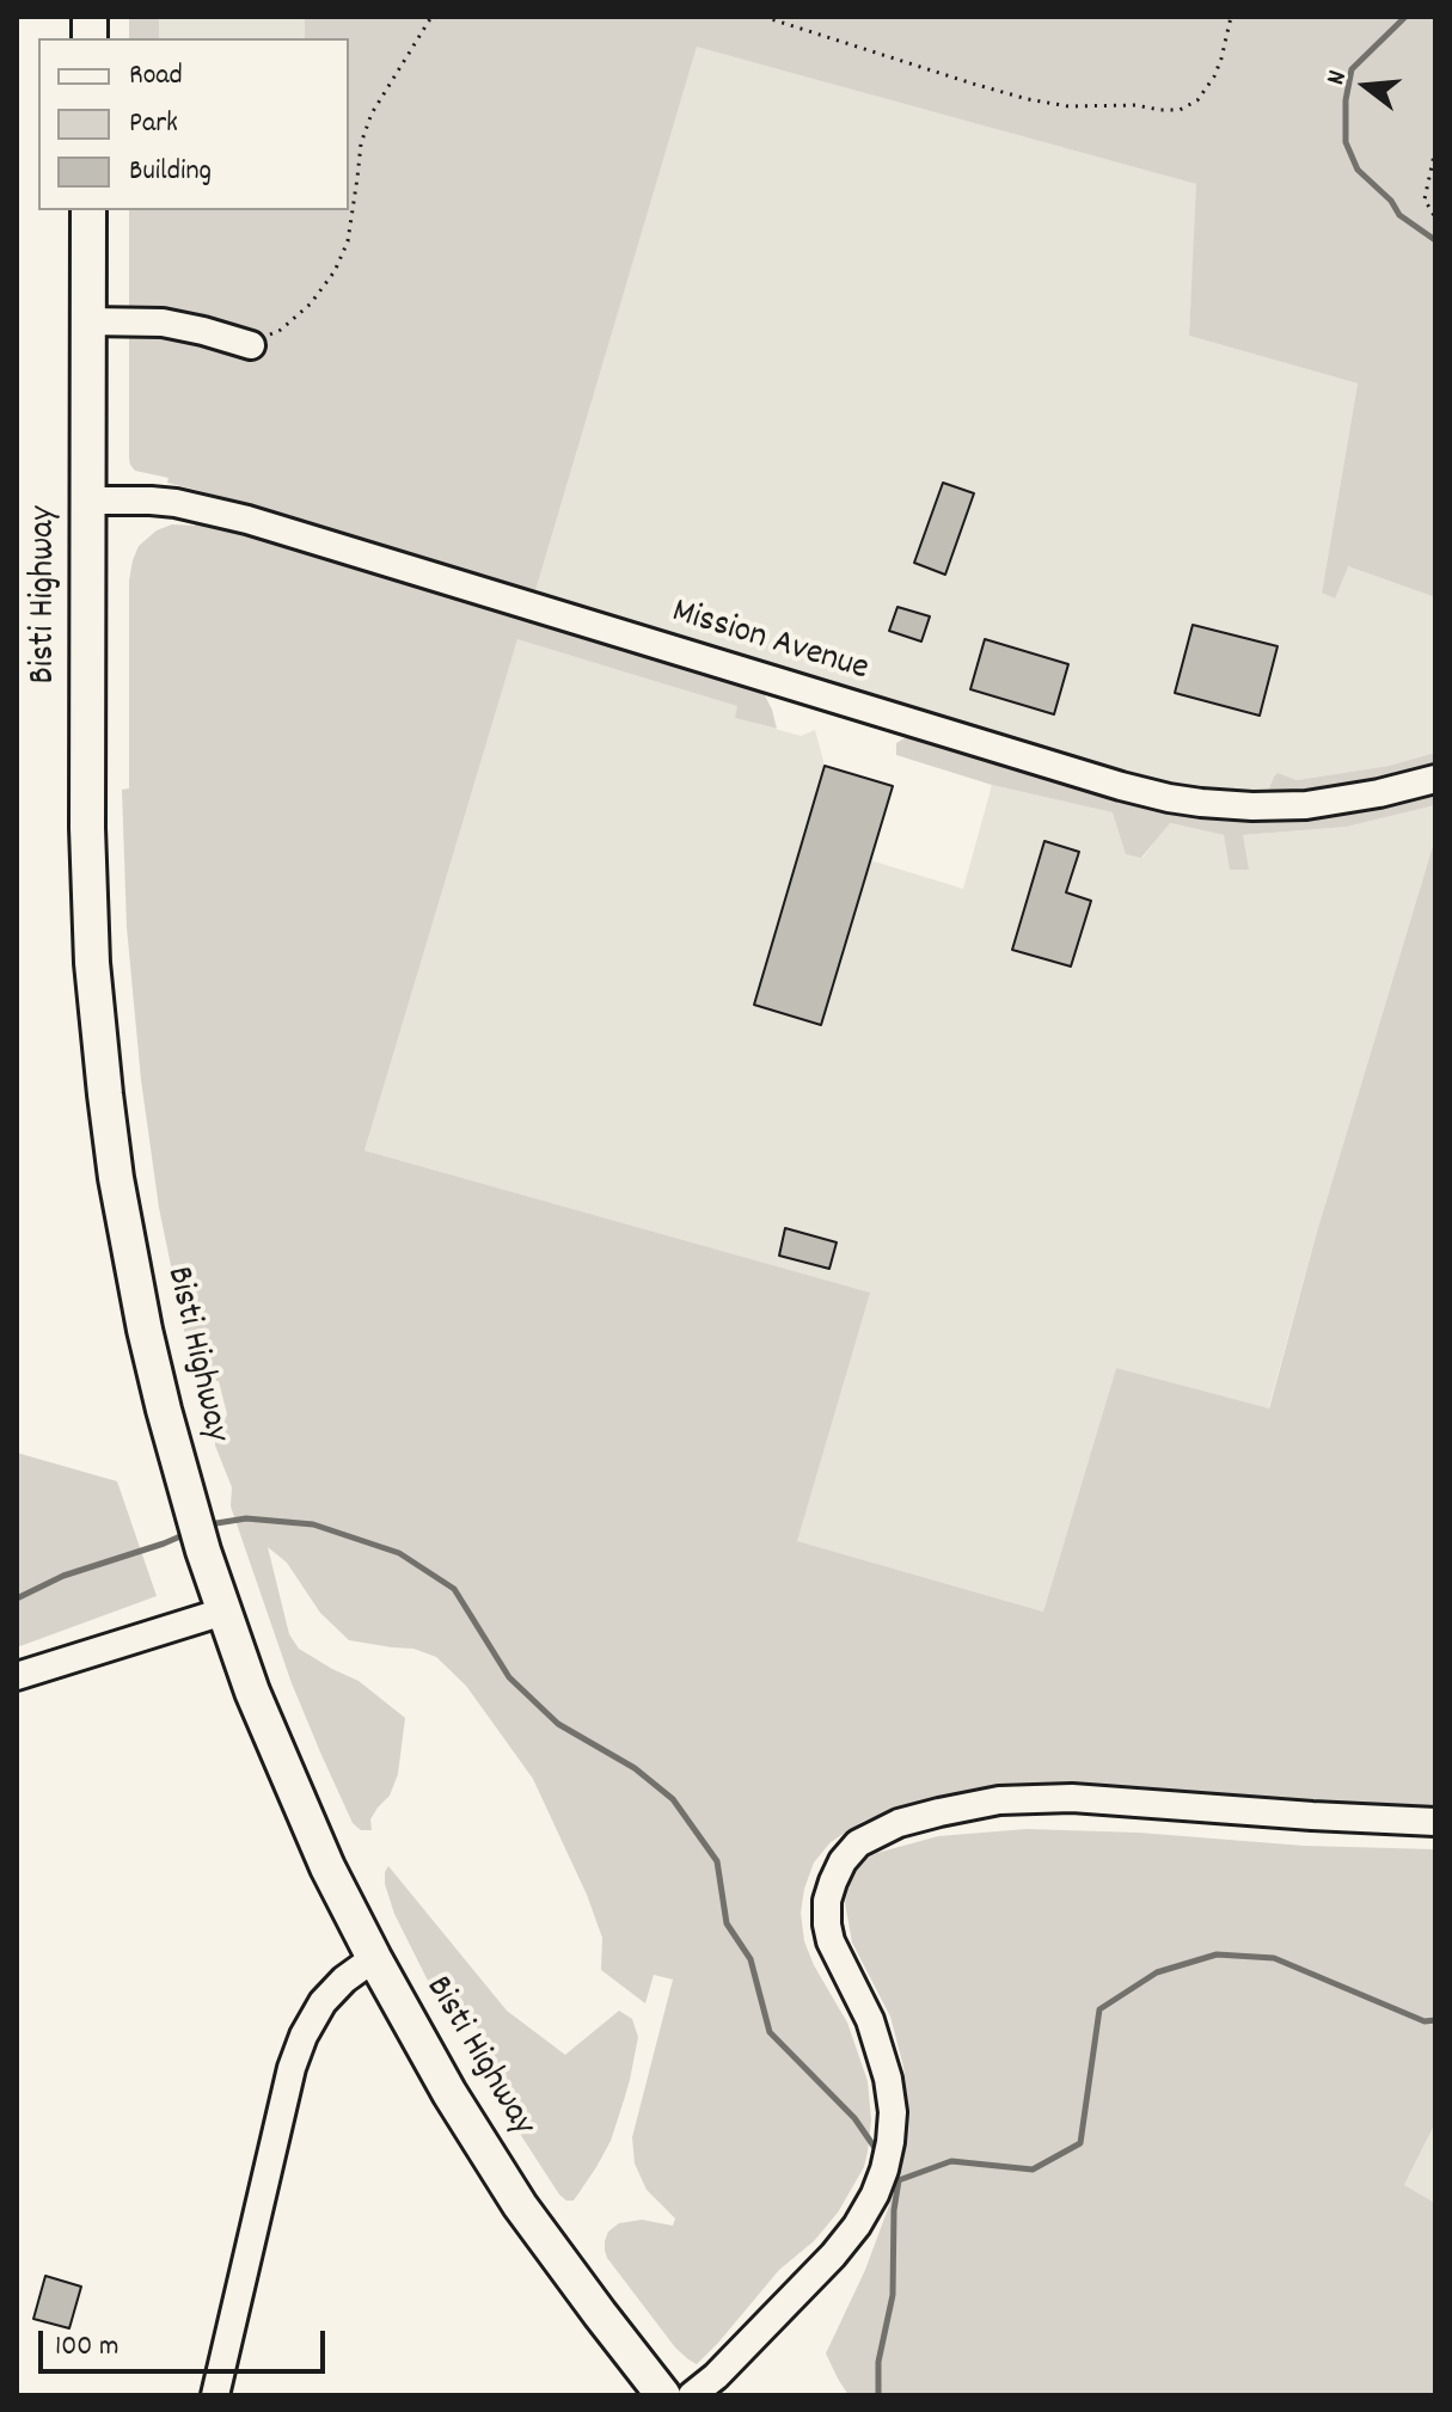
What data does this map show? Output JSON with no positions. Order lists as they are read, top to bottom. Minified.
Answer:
{"streets":{"main road":["Bisti Highway"],"street":["Mission Avenue"]},"crossings":[["Bisti Highway","Mission Avenue"]],"legend":["Road","Park","Building"],"scale_bar":"100 m","north":"left"}
